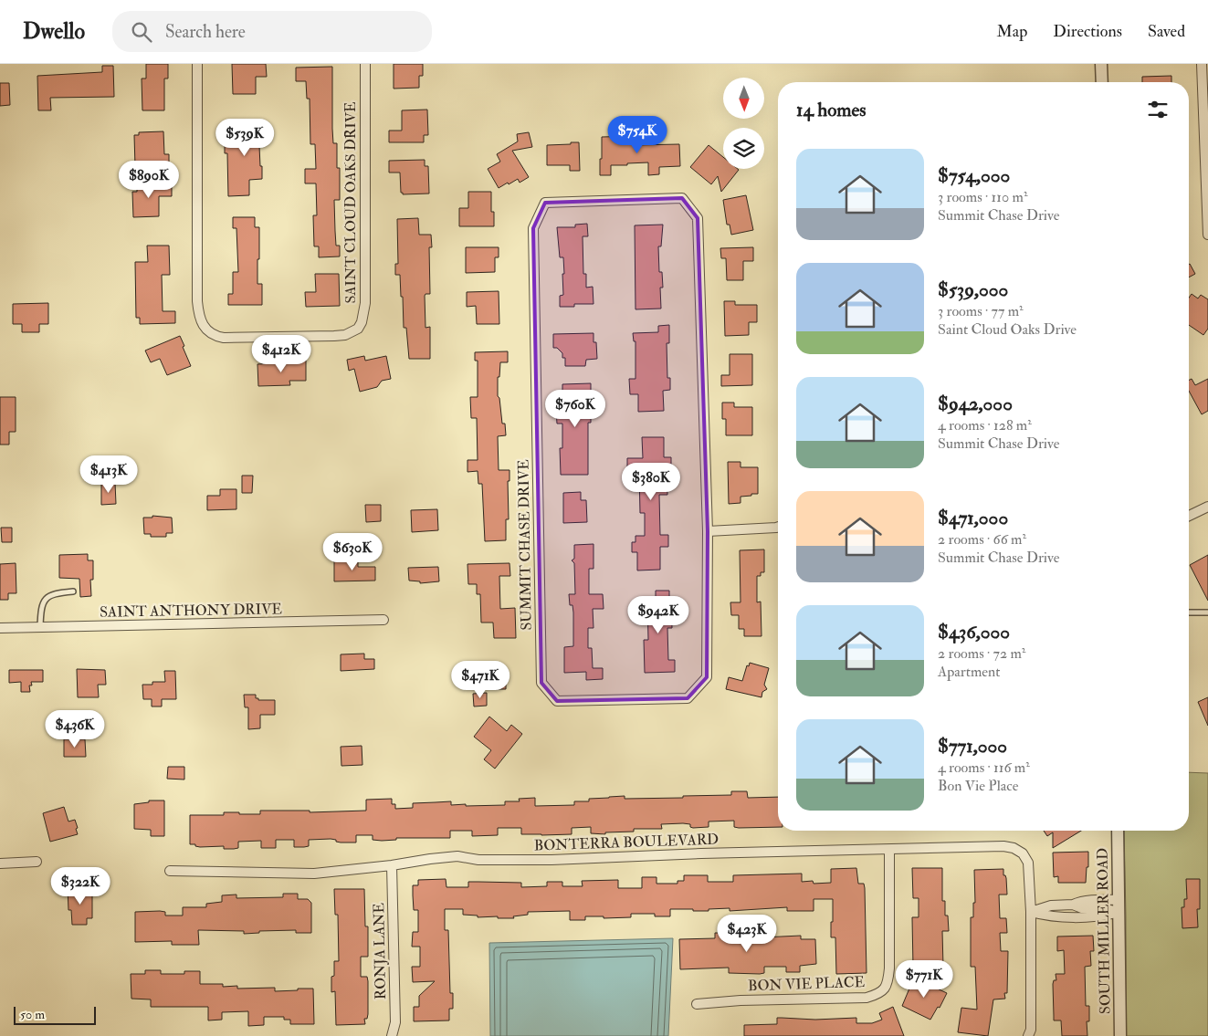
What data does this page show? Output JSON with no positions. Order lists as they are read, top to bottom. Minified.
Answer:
{"streets":{"street":["SAINT CLOUD OAKS DRIVE","SUMMIT CHASE DRIVE","SAINT ANTHONY DRIVE","BONTERRA BOULEVARD","SOUTH MILLER ROAD","RONJA LANE","BON VIE PLACE"]},"crossings":[["BONTERRA BOULEVARD","RONJA LANE"],["BONTERRA BOULEVARD","BON VIE PLACE"]],"scale_bar":"50 m","north":"bottom","page":{"header":"Dwello","search":"Search here","nav":["Map","Directions","Saved"],"heading":"14 homes","price":["$754K","$539K","$890K","$412K","$760K","$413K","$380K","$630K","$942K","$471K","$436K","$322K","$423K","$771K"],"list":[{"name":"$754,000","note":"3 rooms · 110 m² · Summit Chase Drive"},{"name":"$539,000","note":"3 rooms · 77 m² · Saint Cloud Oaks Drive"},{"name":"$942,000","note":"4 rooms · 128 m² · Summit Chase Drive"},{"name":"$471,000","note":"2 rooms · 66 m² · Summit Chase Drive"},{"name":"$436,000","note":"2 rooms · 72 m² · Apartment"},{"name":"$771,000","note":"4 rooms · 116 m² · Bon Vie Place"}],"scale":"50 m"}}
